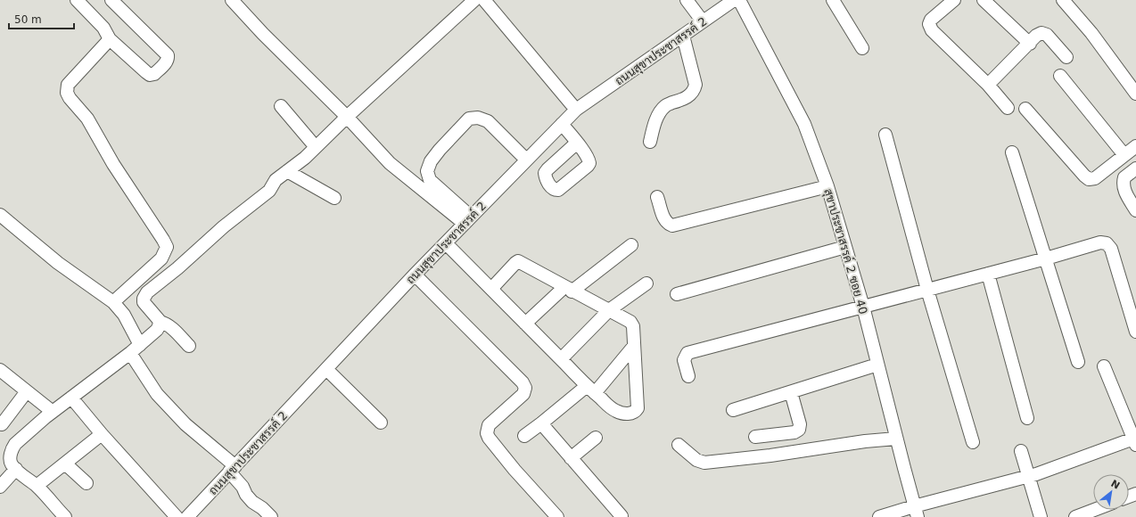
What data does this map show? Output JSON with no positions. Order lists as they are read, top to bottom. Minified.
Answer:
{"streets":{"street":["ถนนสุขาประชาสรรค์ 2","สุขาประชาสรรค์ 2 ซอย 40"]},"scale_bar":"50 m","north":"top right"}
